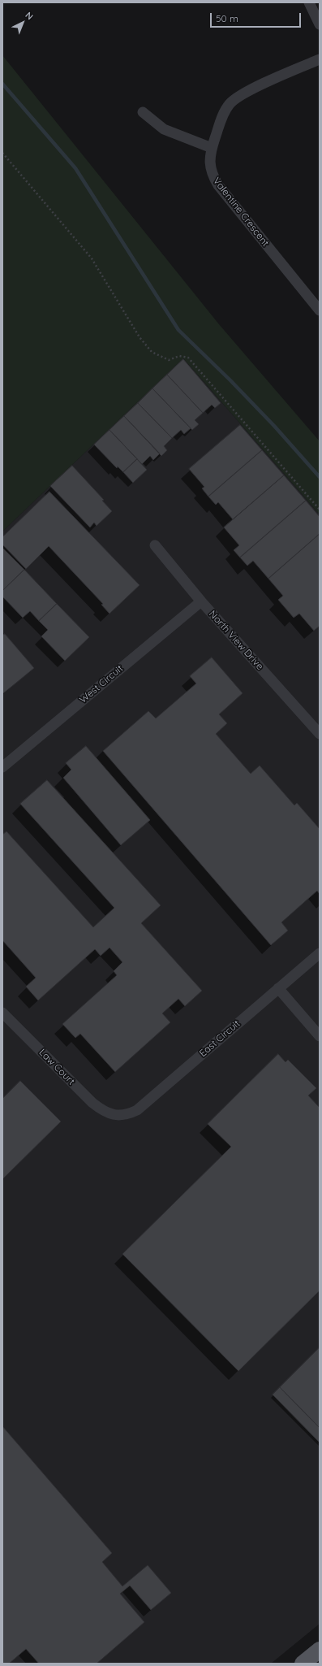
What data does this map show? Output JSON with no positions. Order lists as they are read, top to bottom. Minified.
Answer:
{"streets":{"street":["Valentine Crescent","North View Drive","West Circuit","East Circuit","Law Court"]},"crossings":[["North View Drive","West Circuit"],["East Circuit","Law Court"]],"scale_bar":"50 m","north":"top right"}
